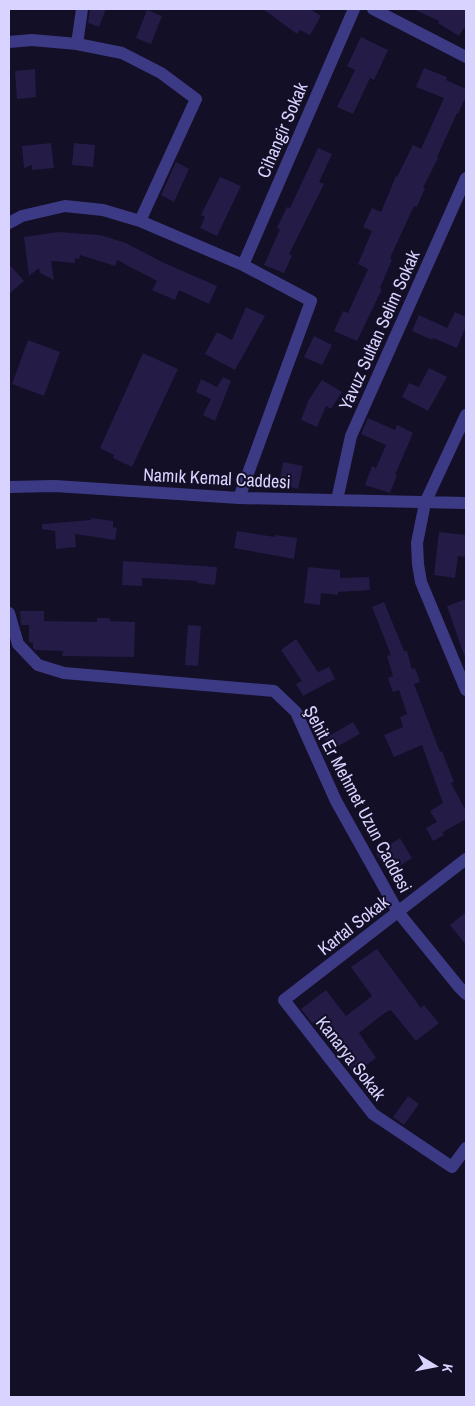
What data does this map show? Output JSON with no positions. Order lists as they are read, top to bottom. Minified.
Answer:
{"streets":{"street":["Cihangir Sokak","Yavuz Sultan Selim Sokak","Namık Kemal Caddesi","Şehit Er Mehmet Uzun Caddesi","Kartal Sokak","Kanarya Sokak"]},"crossings":[["Yavuz Sultan Selim Sokak","Namık Kemal Caddesi"],["Şehit Er Mehmet Uzun Caddesi","Kartal Sokak"],["Kartal Sokak","Kanarya Sokak"]],"north":"right"}
